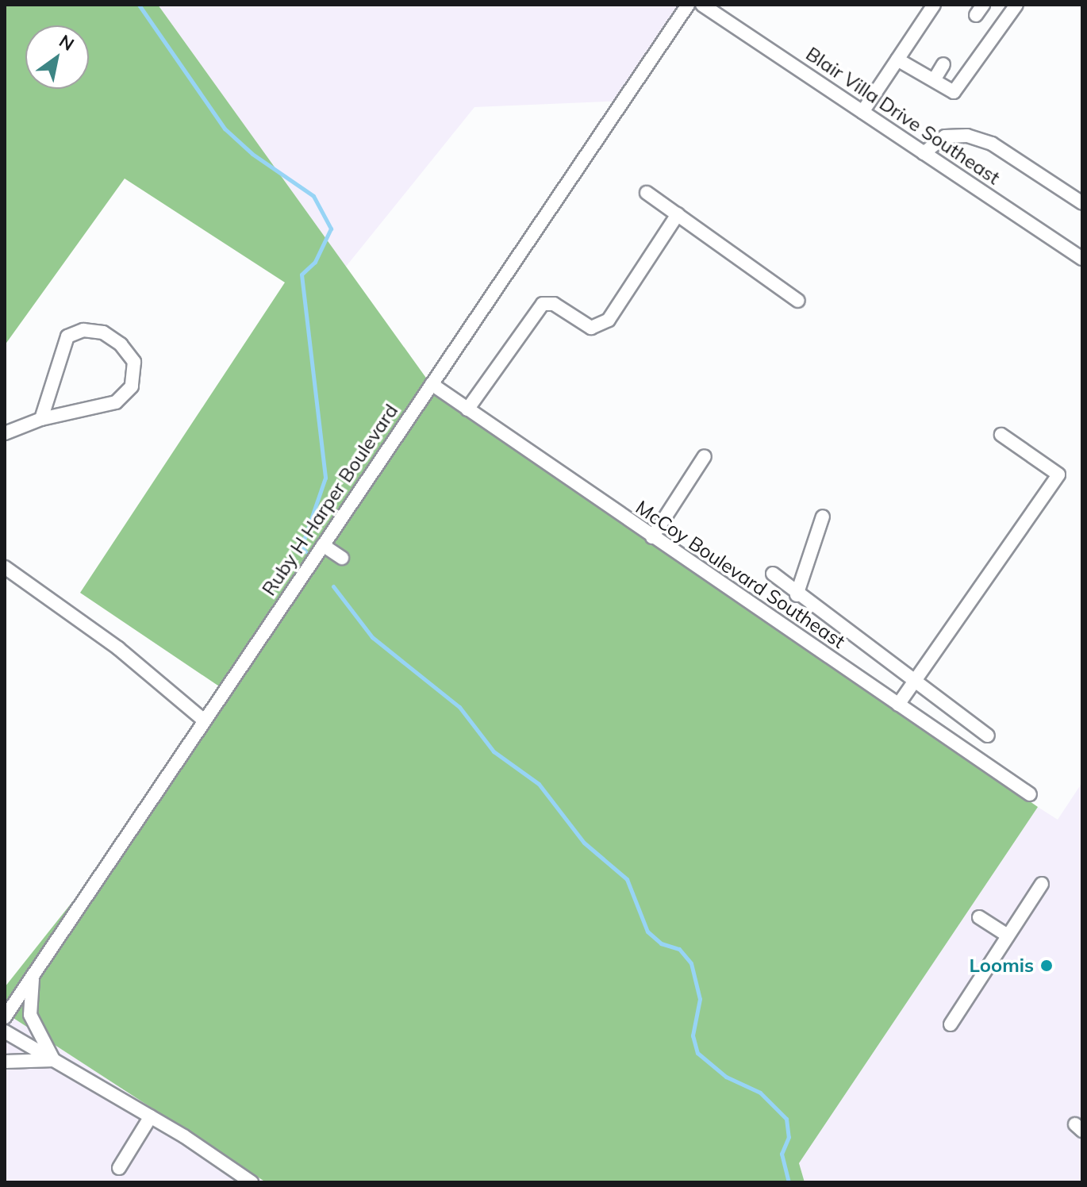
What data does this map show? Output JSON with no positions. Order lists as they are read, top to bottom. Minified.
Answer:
{"streets":{"street":["Blair Villa Drive Southeast","Ruby H Harper Boulevard","McCoy Boulevard Southeast"]},"crossings":[["Ruby H Harper Boulevard","McCoy Boulevard Southeast"]],"places":["Loomis"],"north":"top right"}
